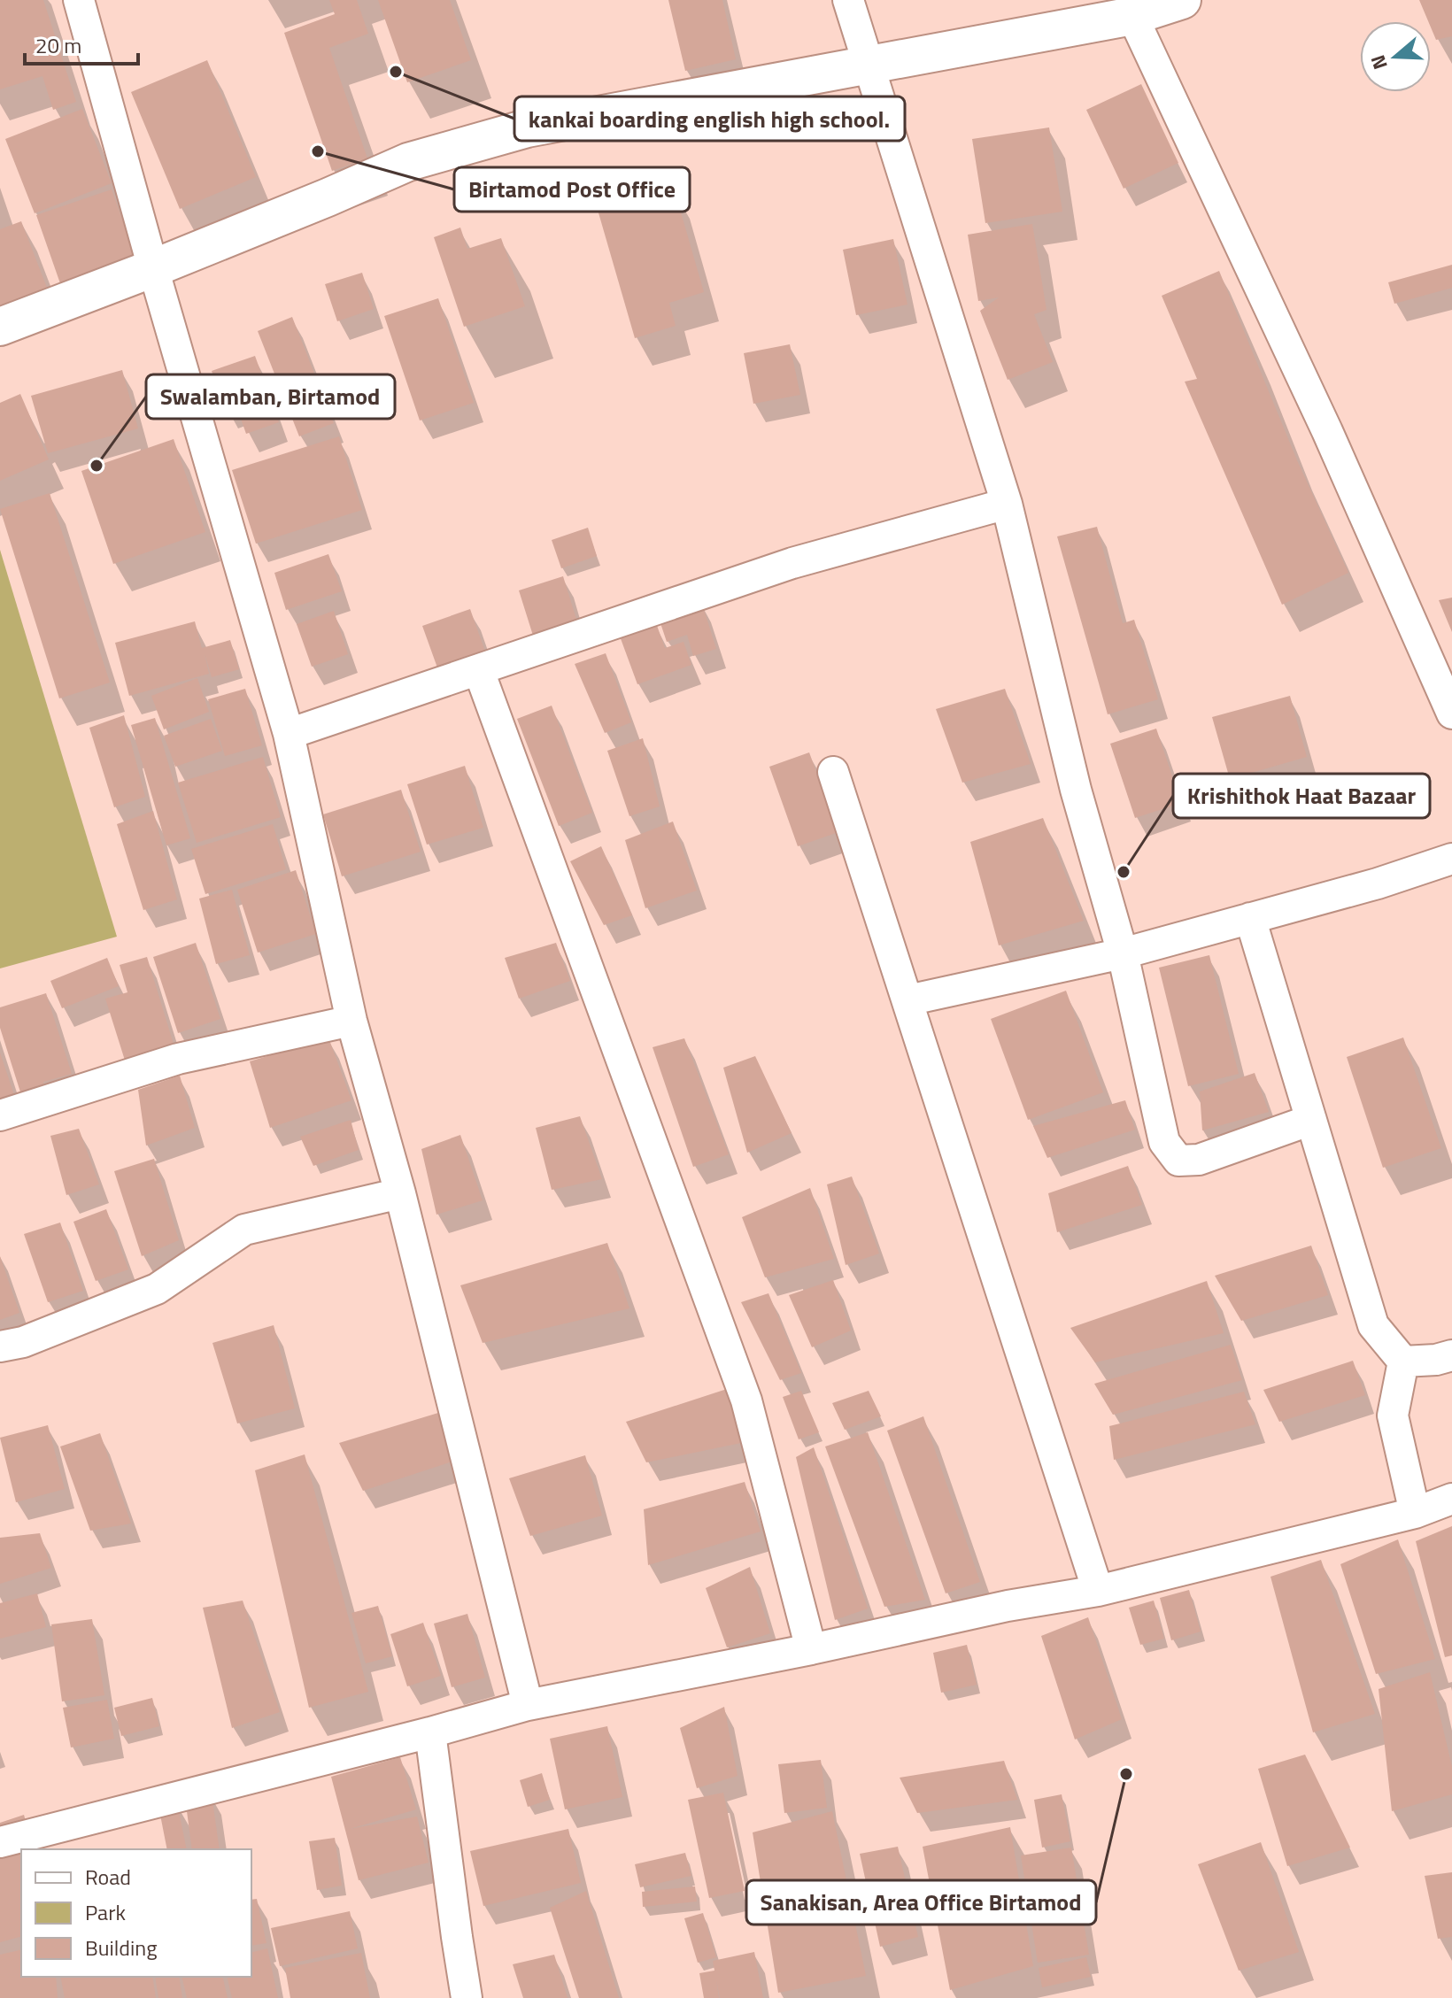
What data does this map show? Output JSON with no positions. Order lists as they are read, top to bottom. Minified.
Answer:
{"places":["kankai boarding english high school.","Birtamod Post Office","Swalamban, Birtamod","Krishithok Haat Bazaar","Sanakisan, Area Office Birtamod"],"legend":["Road","Park","Building"],"scale_bar":"20 m","north":"left"}
